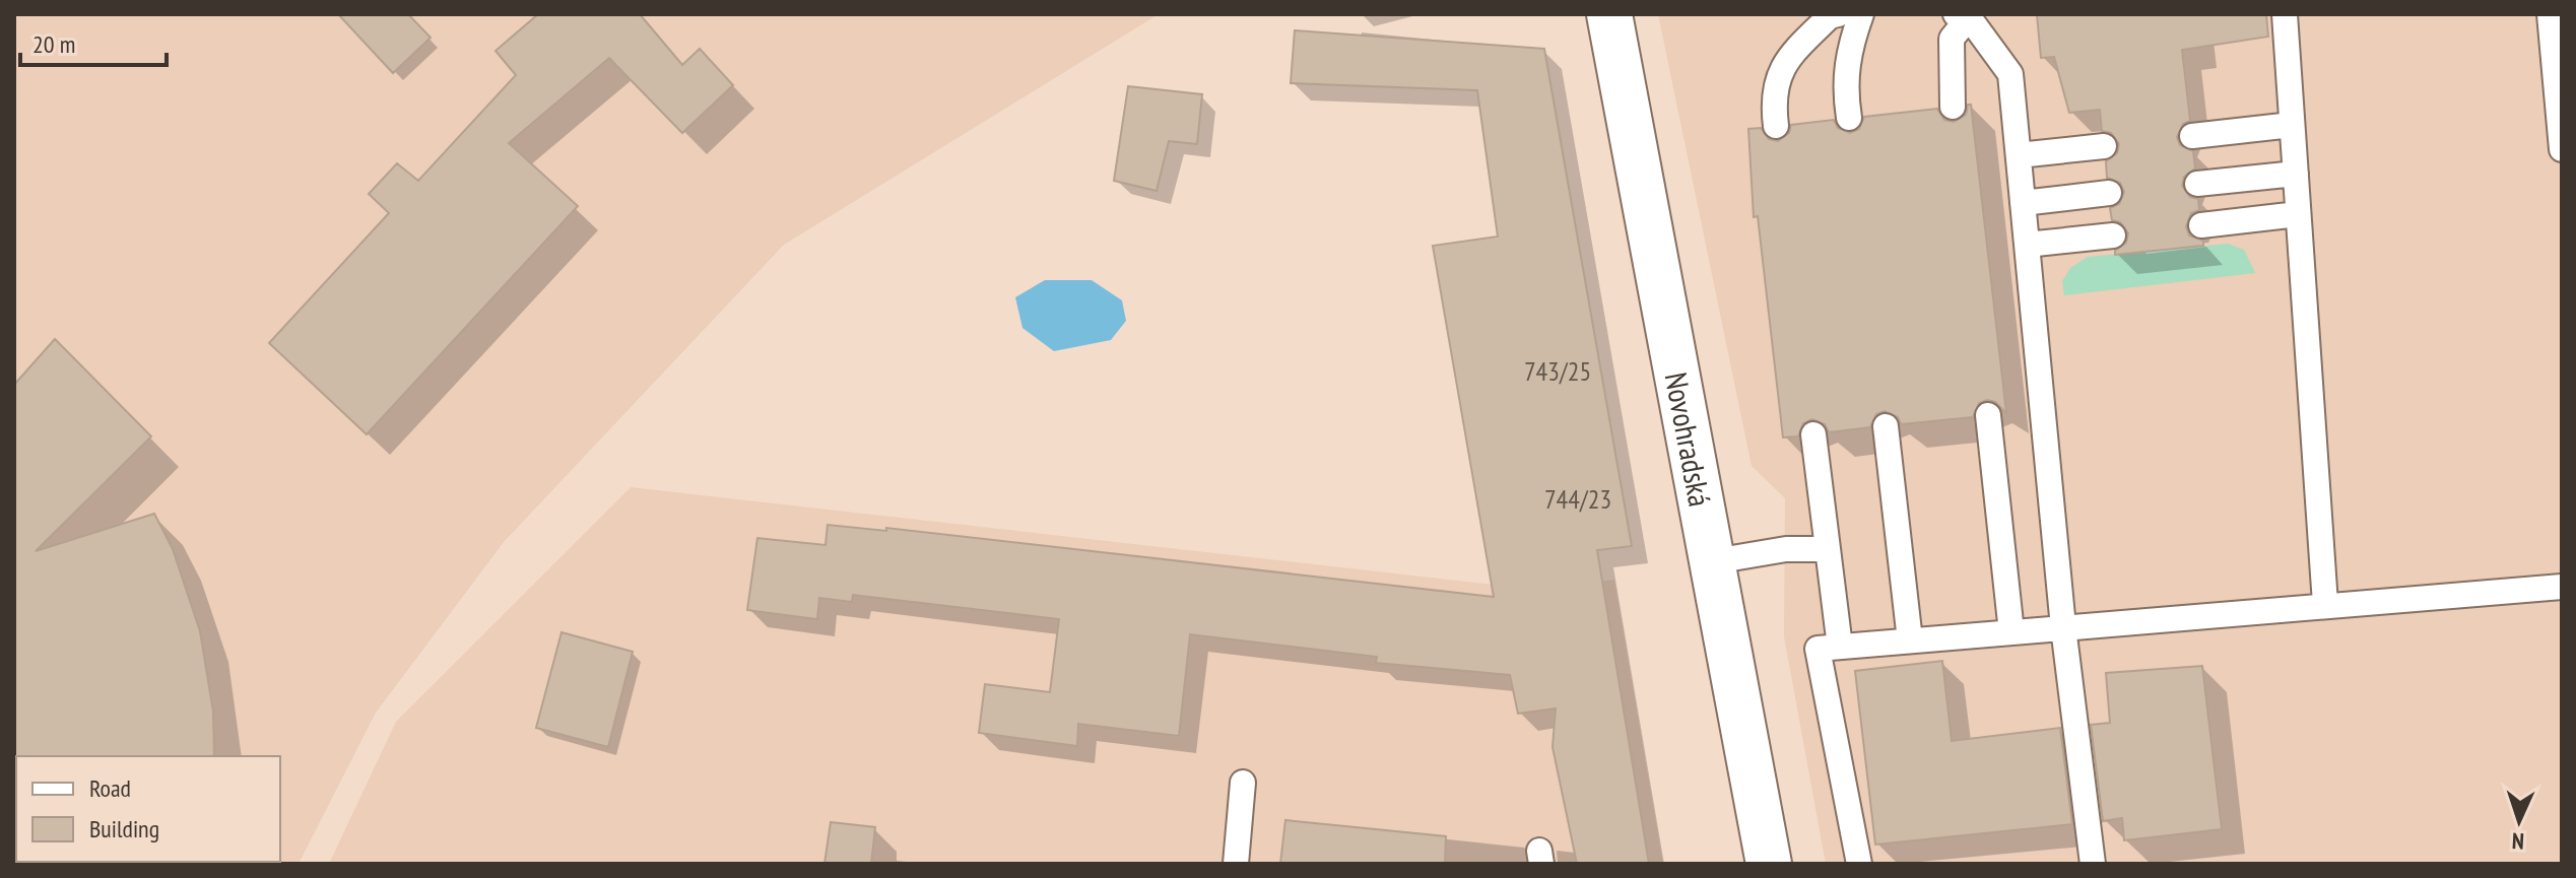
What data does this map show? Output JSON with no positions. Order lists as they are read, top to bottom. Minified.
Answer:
{"streets":{"main road":["Novohradská"]},"house_numbers":["743/25","744/23"],"legend":["Road","Building"],"scale_bar":"20 m","north":"bottom"}
